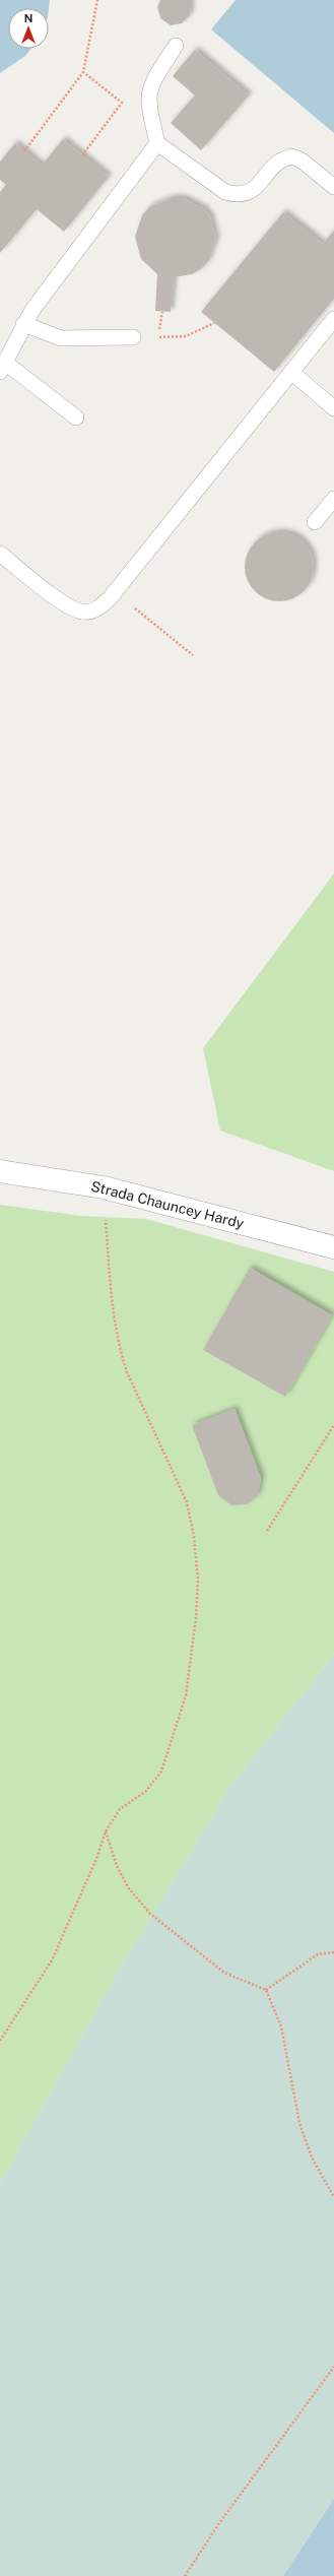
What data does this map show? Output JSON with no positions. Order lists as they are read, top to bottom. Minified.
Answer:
{"streets":{"street":["Strada Chauncey Hardy"]},"north":"top"}
